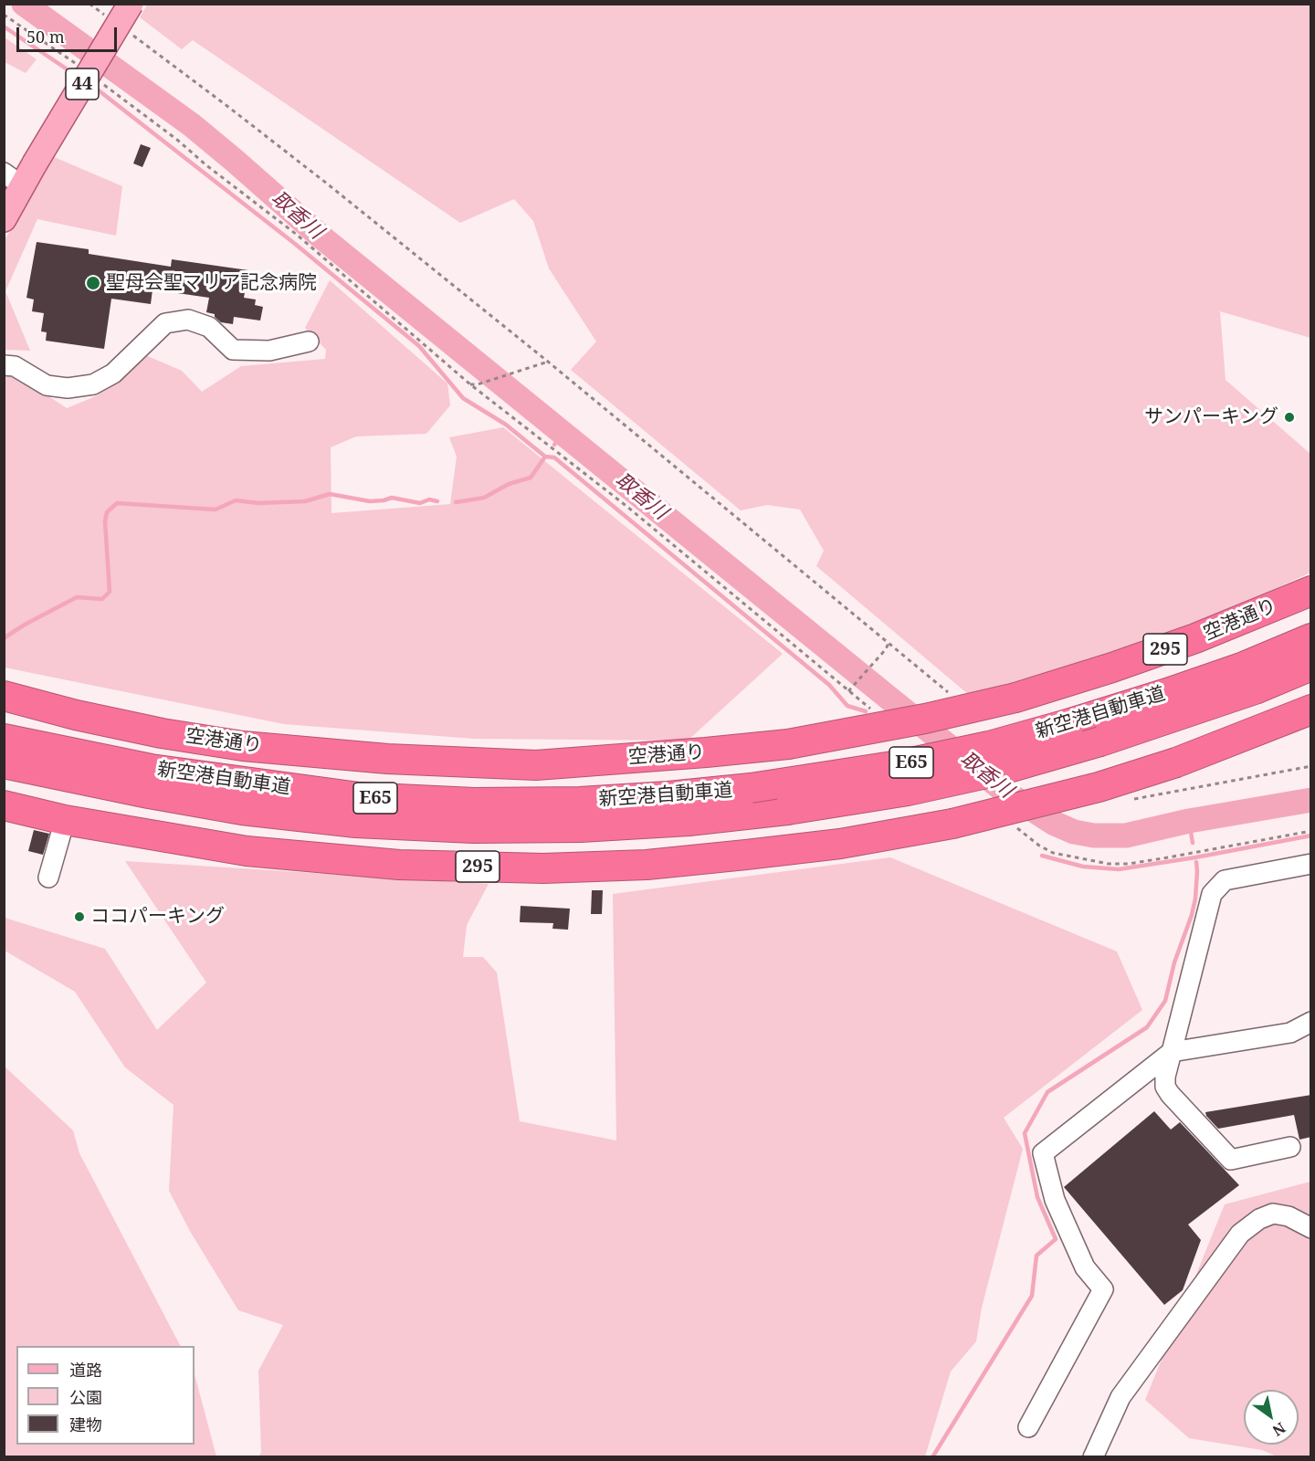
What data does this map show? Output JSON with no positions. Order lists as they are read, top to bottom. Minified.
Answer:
{"streets":{"highway":["空港通り","295","新空港自動車道","E65"],"main road":["44"]},"water":["取香川"],"places":["聖母会聖マリア記念病院","サンパーキング","ココパーキング"],"legend":["道路","公園","建物"],"scale_bar":"50 m","north":"bottom right"}
